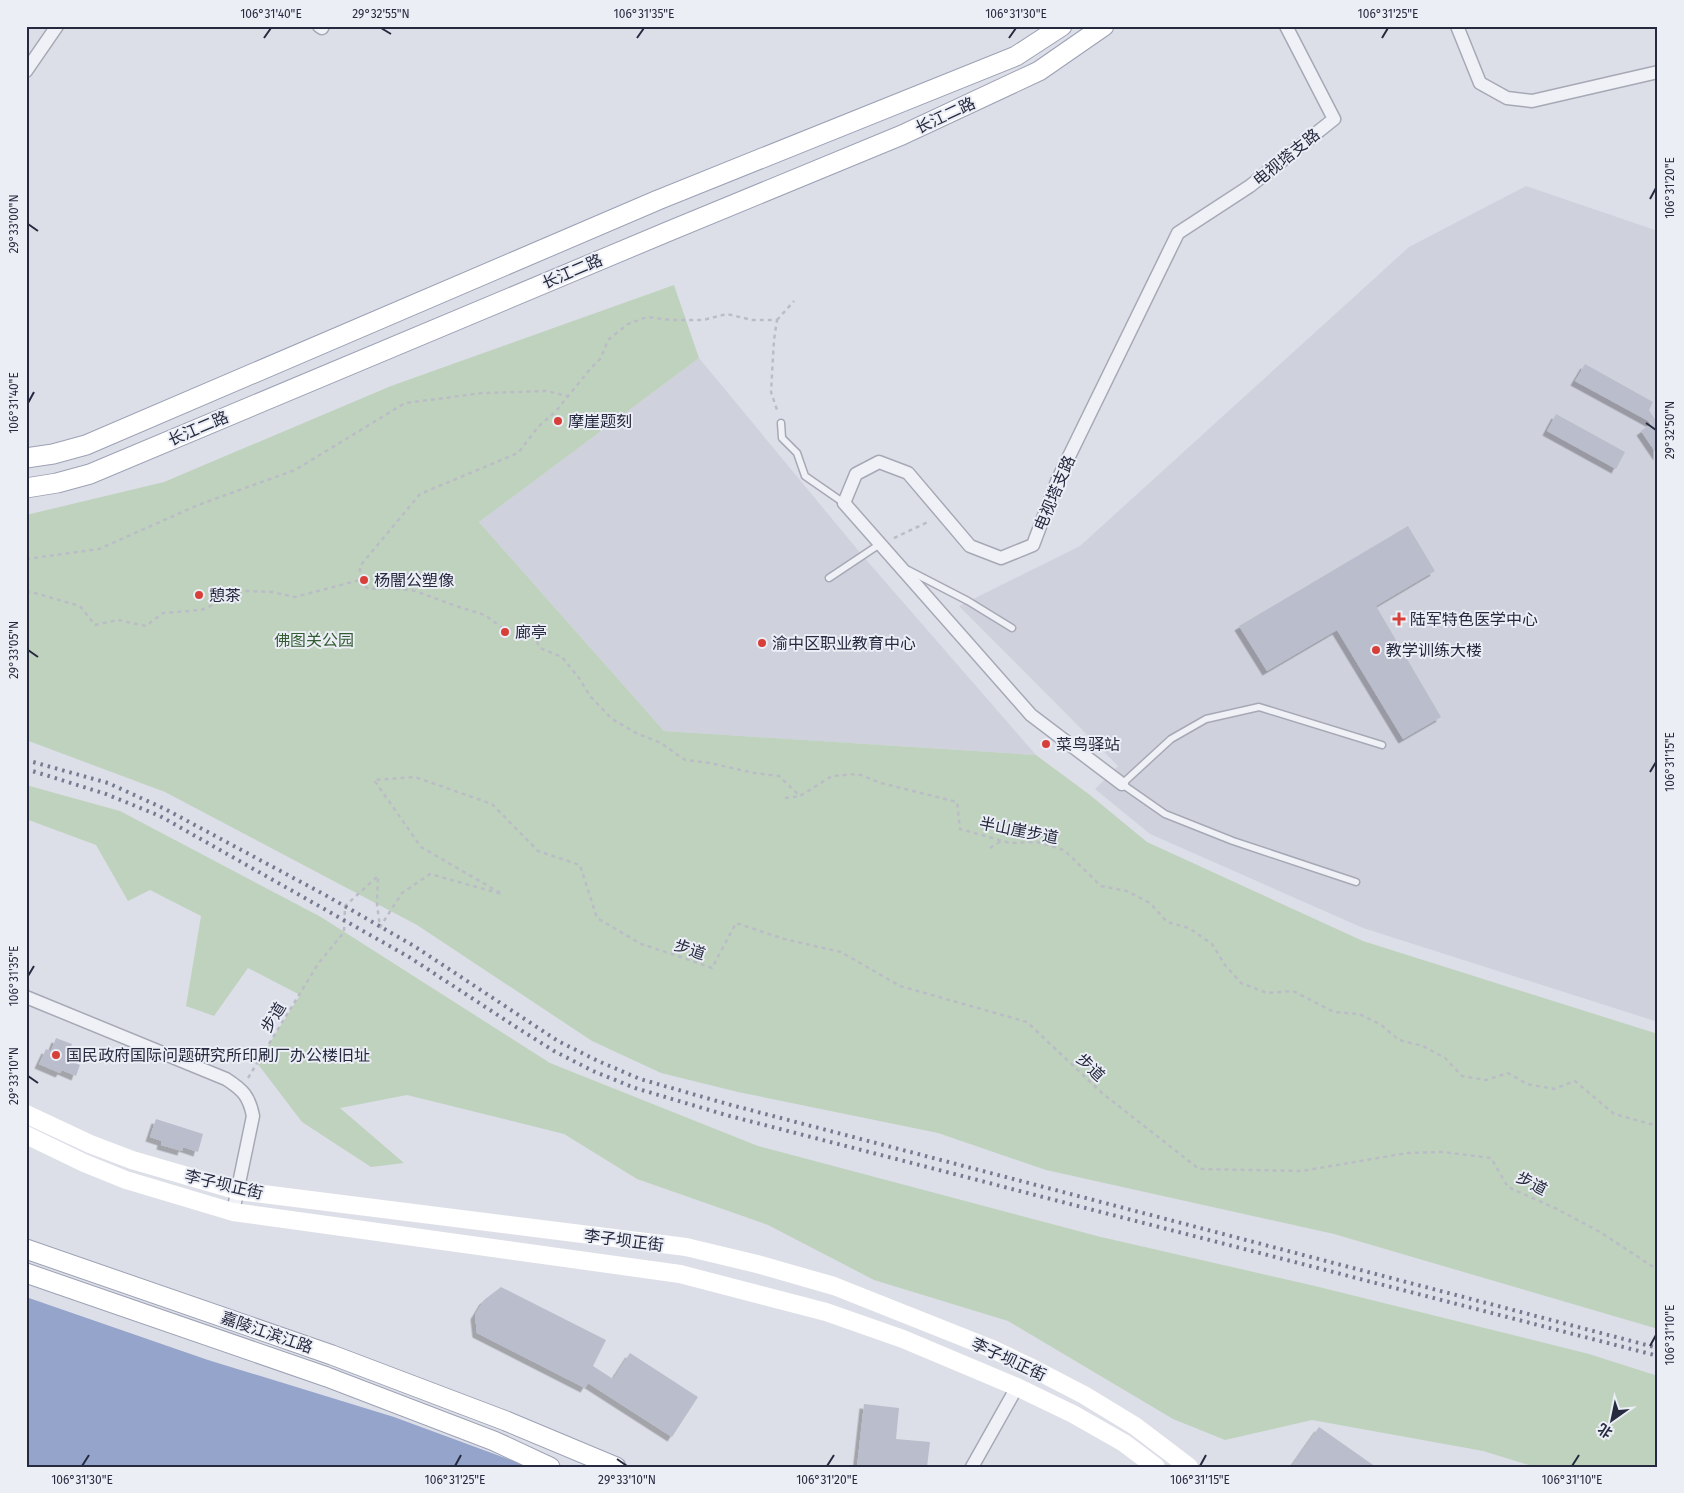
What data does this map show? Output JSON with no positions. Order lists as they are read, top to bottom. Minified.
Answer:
{"streets":{"main road":["长江二路","李子坝正街","嘉陵江滨江路"],"street":["电视塔支路"],"path":["半山崖步道","步道"]},"parks":["佛图关公园"],"places":{"other":["摩崖题刻","杨闇公塑像","憩茶","廊亭","渝中区职业教育中心","教学训练大楼","菜鸟驿站","国民政府国际问题研究所印刷厂办公楼旧址"],"health":["陆军特色医学中心"]},"north":"bottom left","coordinates":["106°31'40\"E","29°32'55\"N","106°31'35\"E","106°31'30\"E","106°31'25\"E","106°31'20\"E","29°33'00\"N","29°32'50\"N","29°33'05\"N","106°31'15\"E","29°33'10\"N","106°31'10\"E"]}
